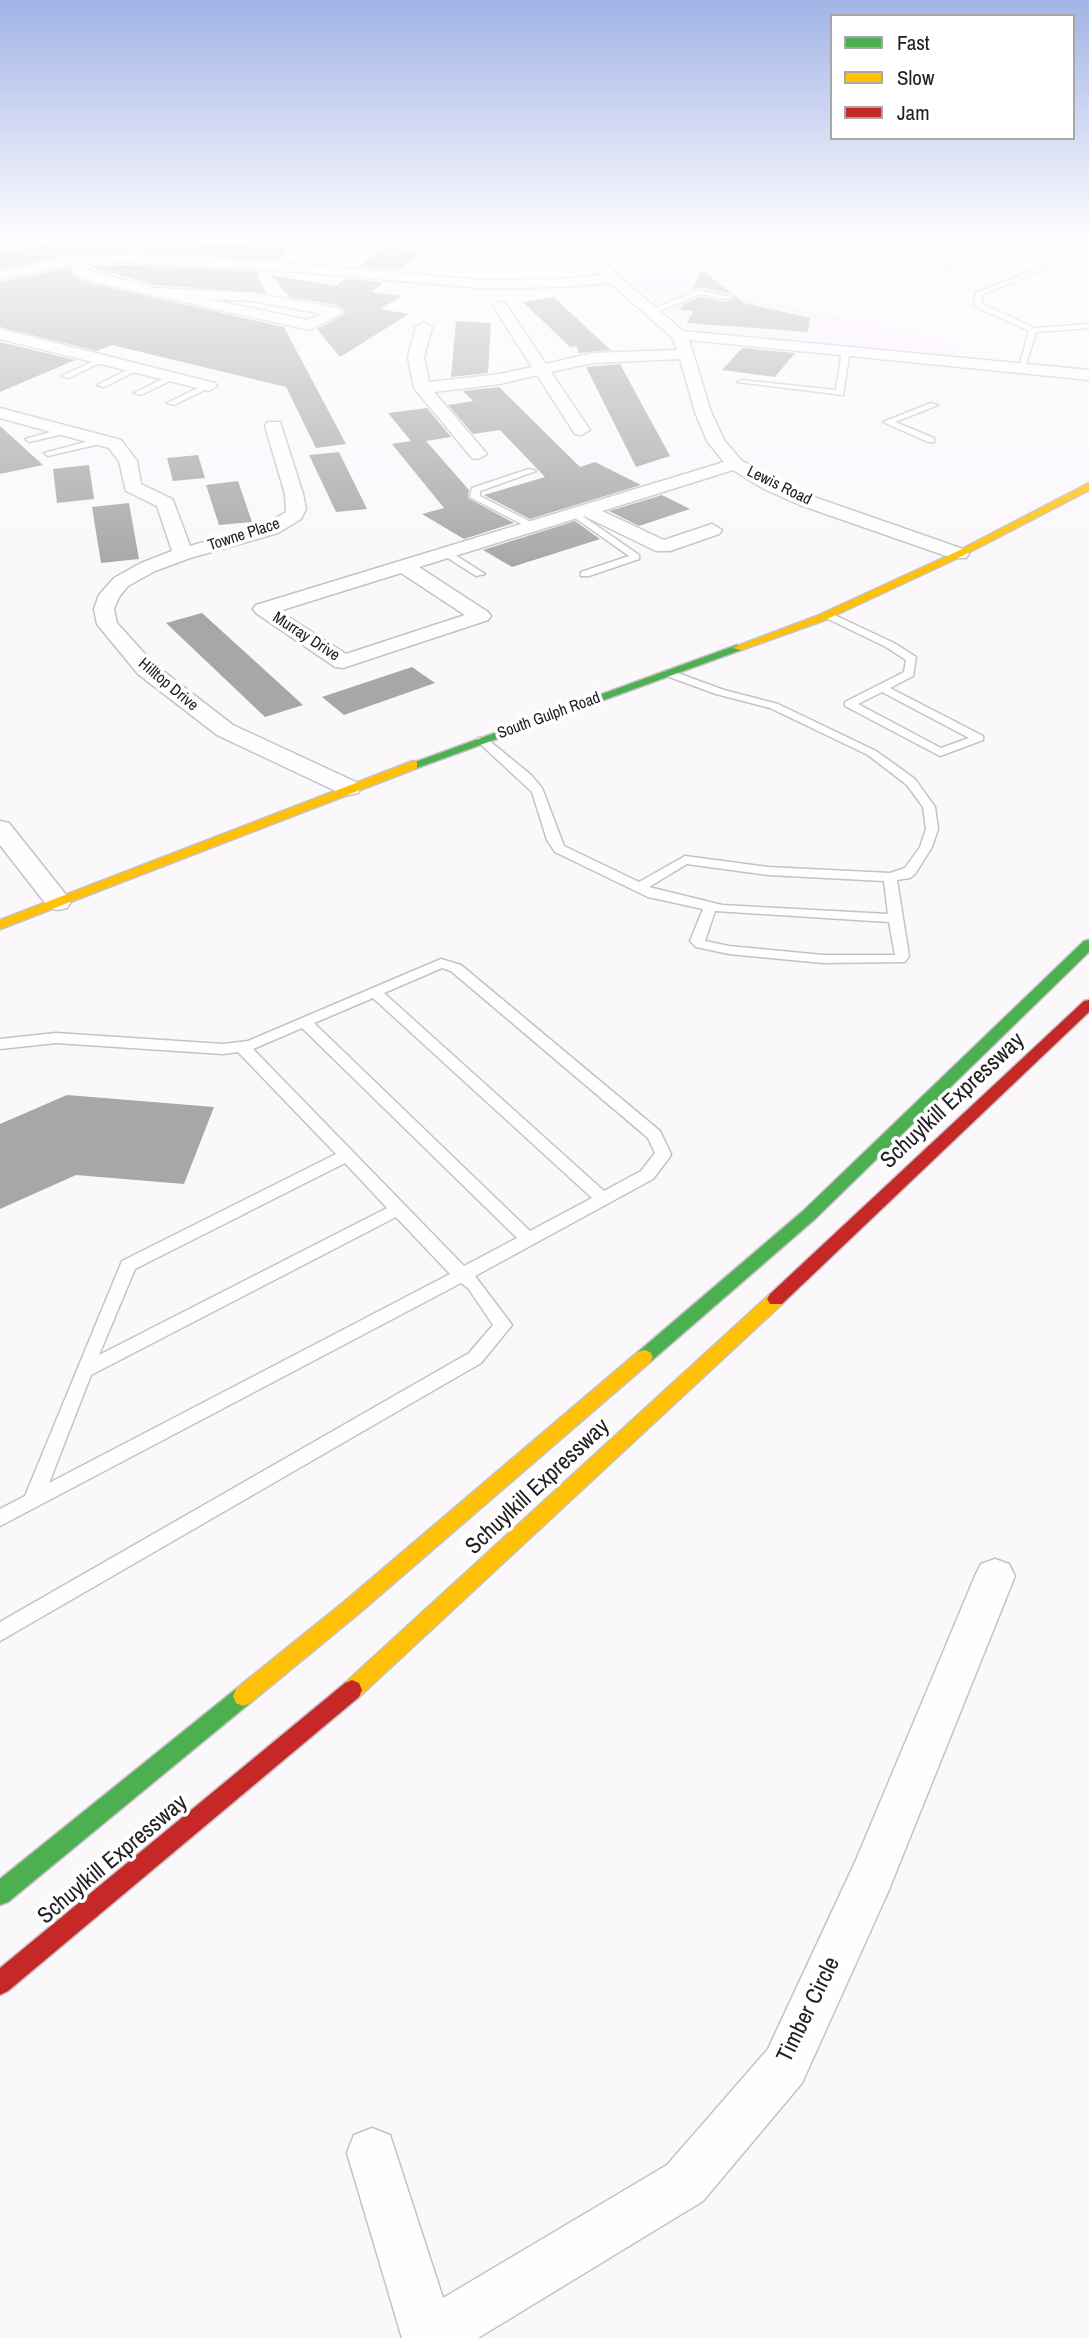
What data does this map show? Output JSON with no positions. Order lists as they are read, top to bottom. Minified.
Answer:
{"streets":{"main road":["South Gulph Road","Schuylkill Expressway"],"street":["Lewis Road","Towne Place","Murray Drive","Hilltop Drive","Timber Circle"]},"crossings":[["Lewis Road","Murray Drive"],["Lewis Road","South Gulph Road"],["Towne Place","Hilltop Drive"],["Hilltop Drive","South Gulph Road"]],"legend":["Fast","Slow","Jam"]}
